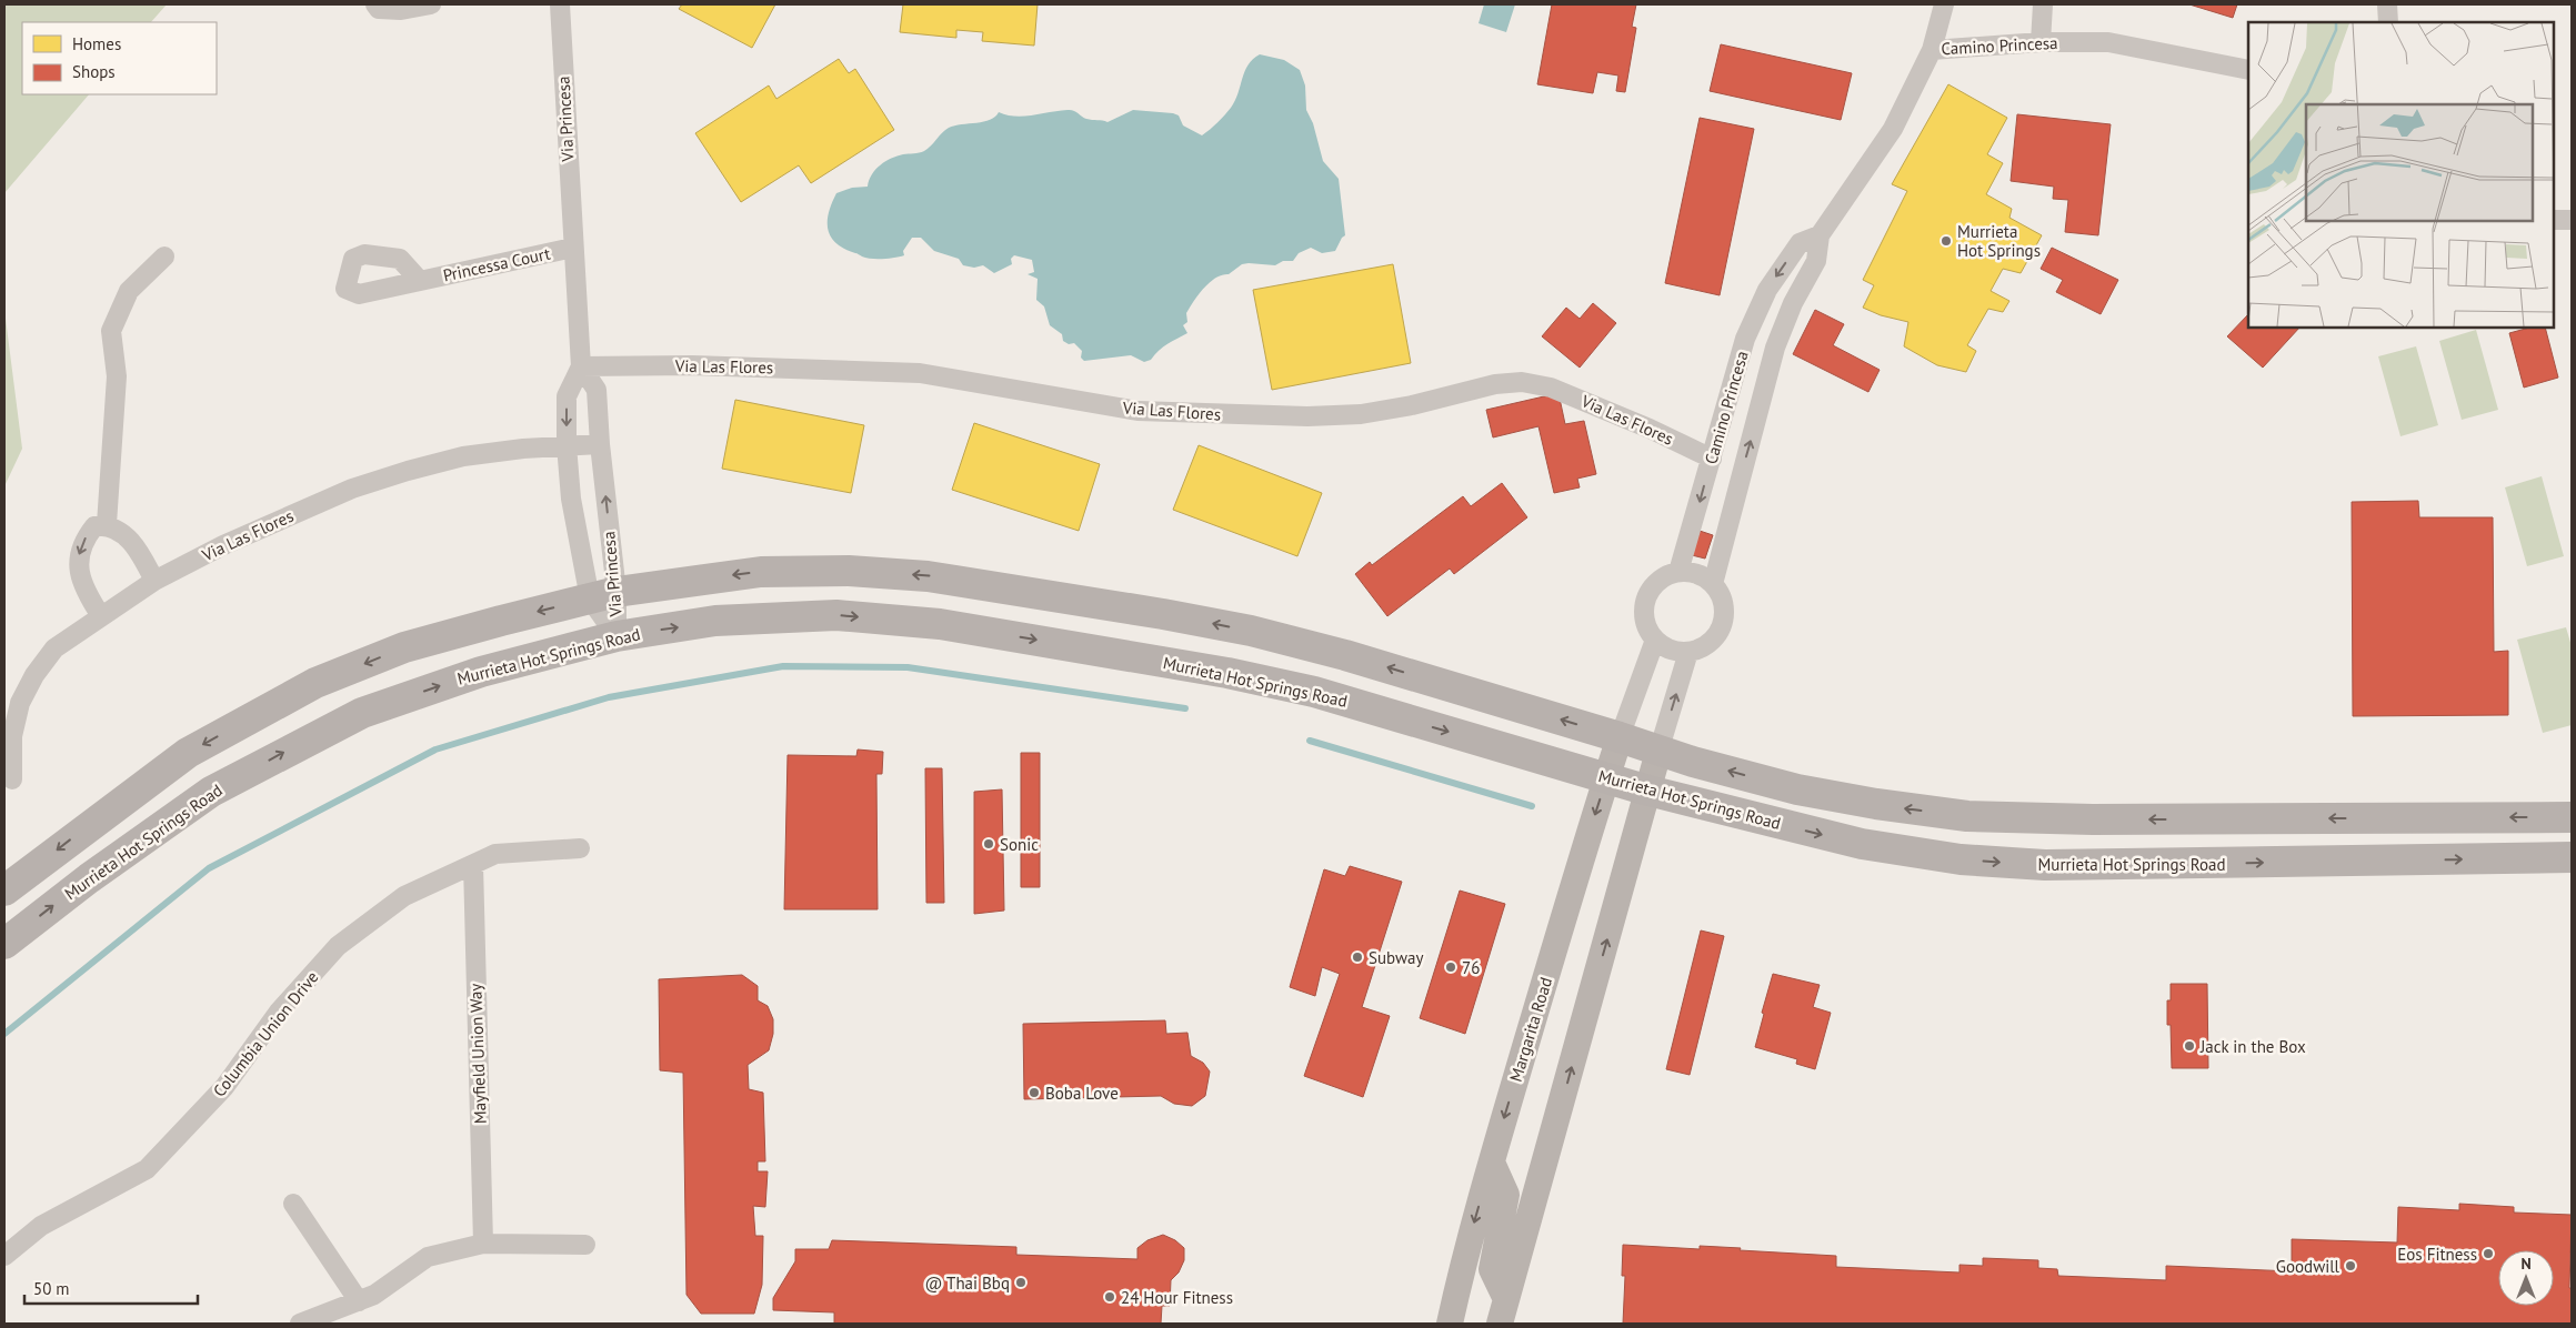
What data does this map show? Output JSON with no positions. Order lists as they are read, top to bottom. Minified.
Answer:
{"streets":{"main road":["Murrieta Hot Springs Road","Margarita Road"],"street":["Camino Princesa","Via Princesa","Princessa Court","Via Las Flores","Columbia Union Drive","Mayfield Union Way"]},"crossings":[["Camino Princesa","Via Las Flores"],["Via Princesa","Princessa Court"],["Via Princesa","Via Las Flores"],["Via Princesa","Murrieta Hot Springs Road"],["Murrieta Hot Springs Road","Margarita Road"],["Columbia Union Drive","Mayfield Union Way"]],"places":["Murrieta Hot Springs","Sonic","Subway","76","Jack in the Box","Boba Love","Eos Fitness","Goodwill","@ Thai Bbq","24 Hour Fitness"],"legend":["Homes","Shops"],"scale_bar":"50 m","north":"top"}
